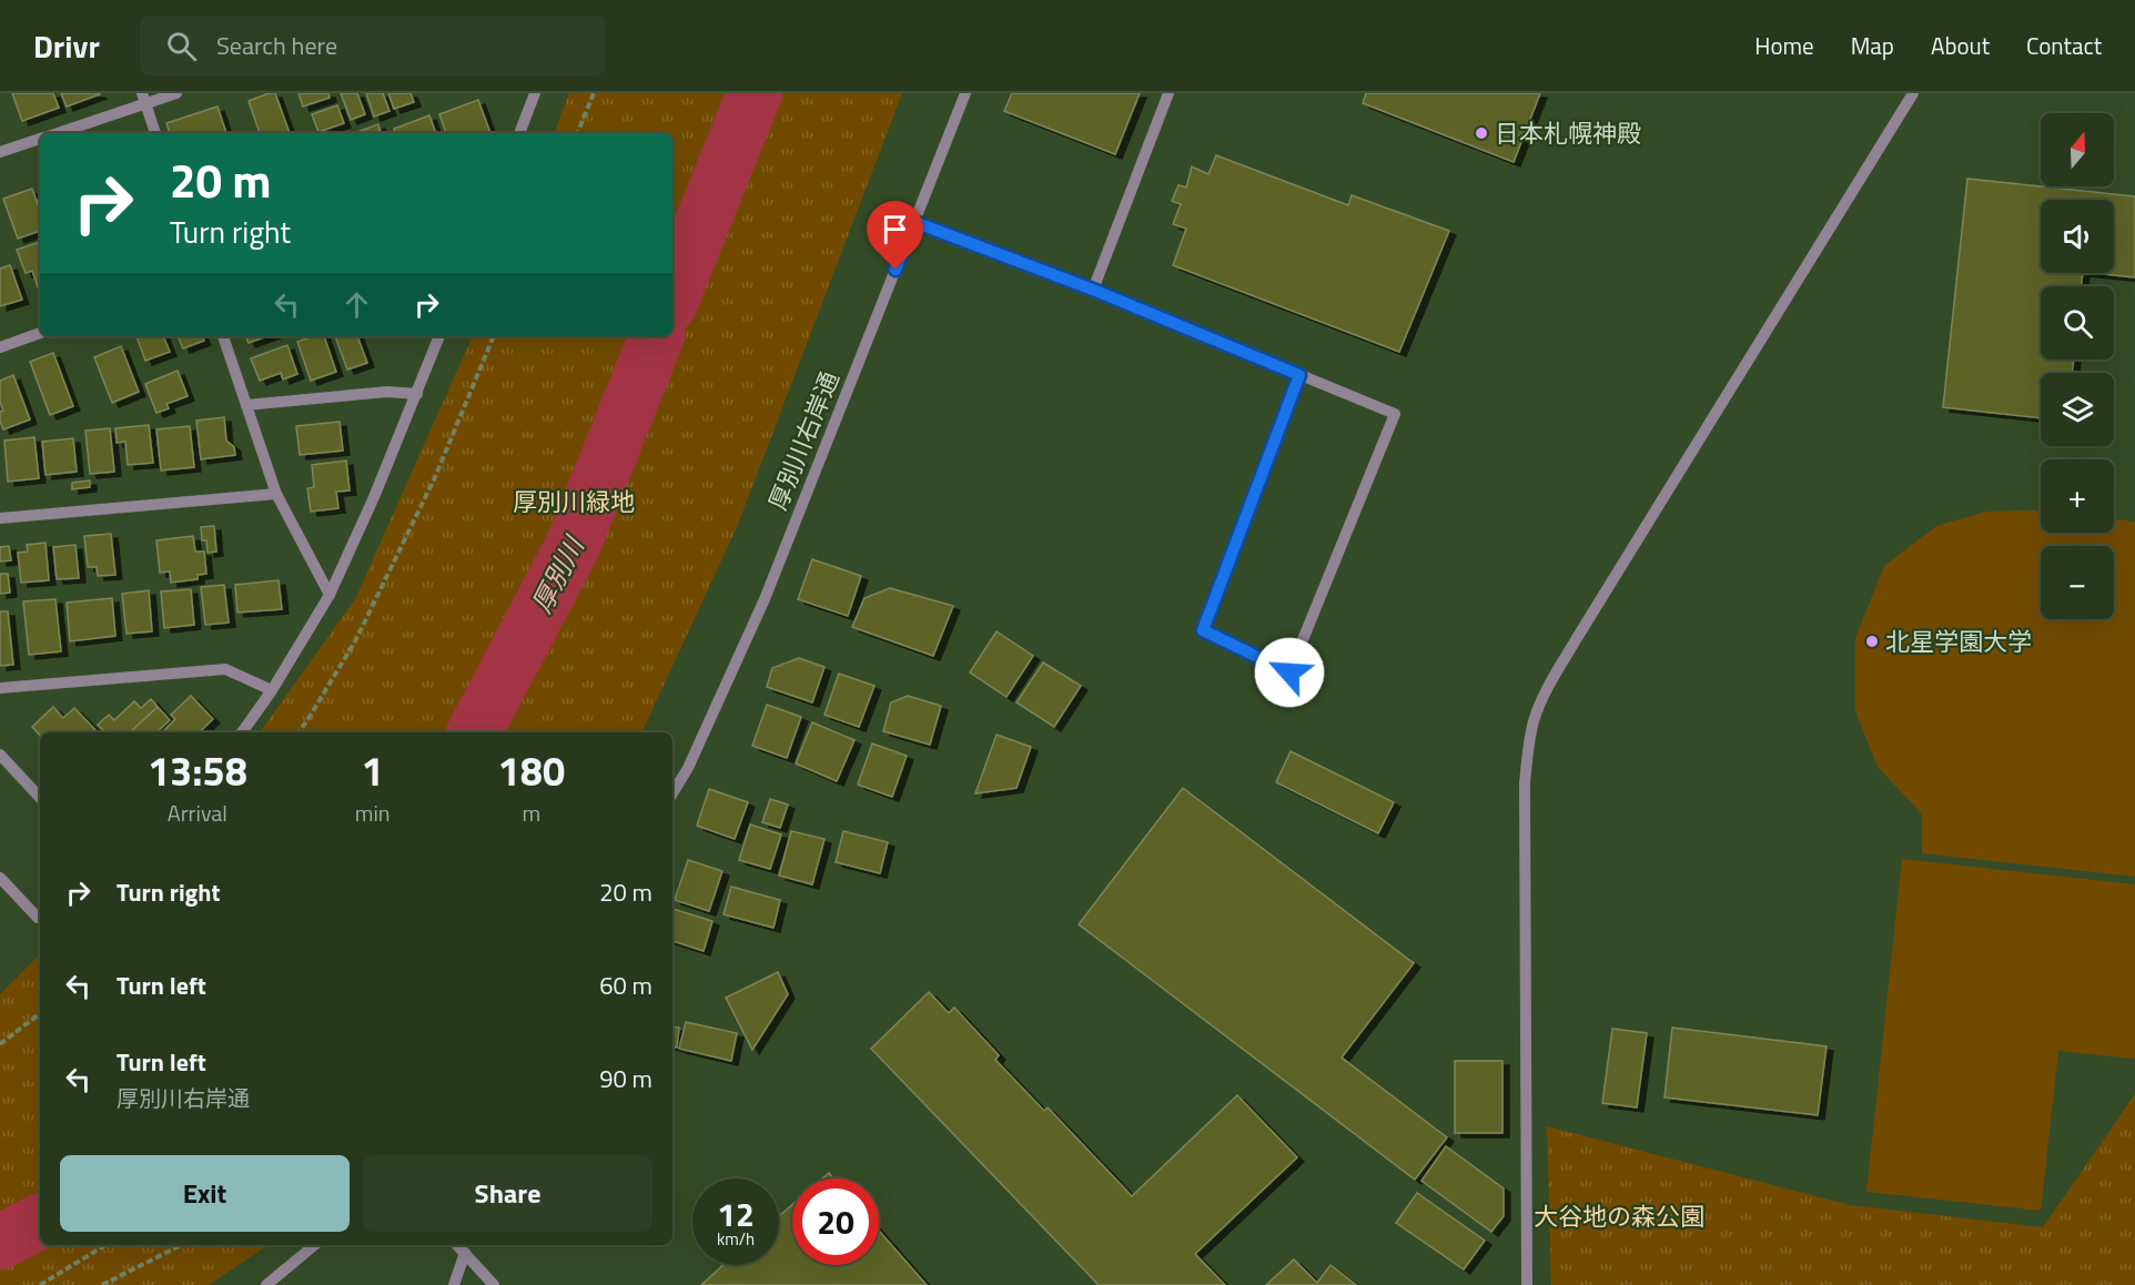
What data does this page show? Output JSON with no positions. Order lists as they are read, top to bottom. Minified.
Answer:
{"streets":{"street":["厚別川右岸通"]},"water":["厚別川"],"parks":["厚別川緑地","大谷地の森公園"],"places":["日本札幌神殿","北星学園大学"],"north":"top","page":{"header":"Drivr","search":"Search here","nav":["Home","Map","About","Contact"],"map_buttons":["+","−"],"turn":["20 m","Turn right"],"eta":["13:58","Arrival","1","min","180","m"],"list":[{"name":"Turn right","value":"20 m"},{"name":"Turn left","value":"60 m"},{"name":"Turn left","note":"厚別川右岸通","value":"90 m"}],"buttons":["Exit","Share"],"speed":"12 km/h","limit":"20"}}
